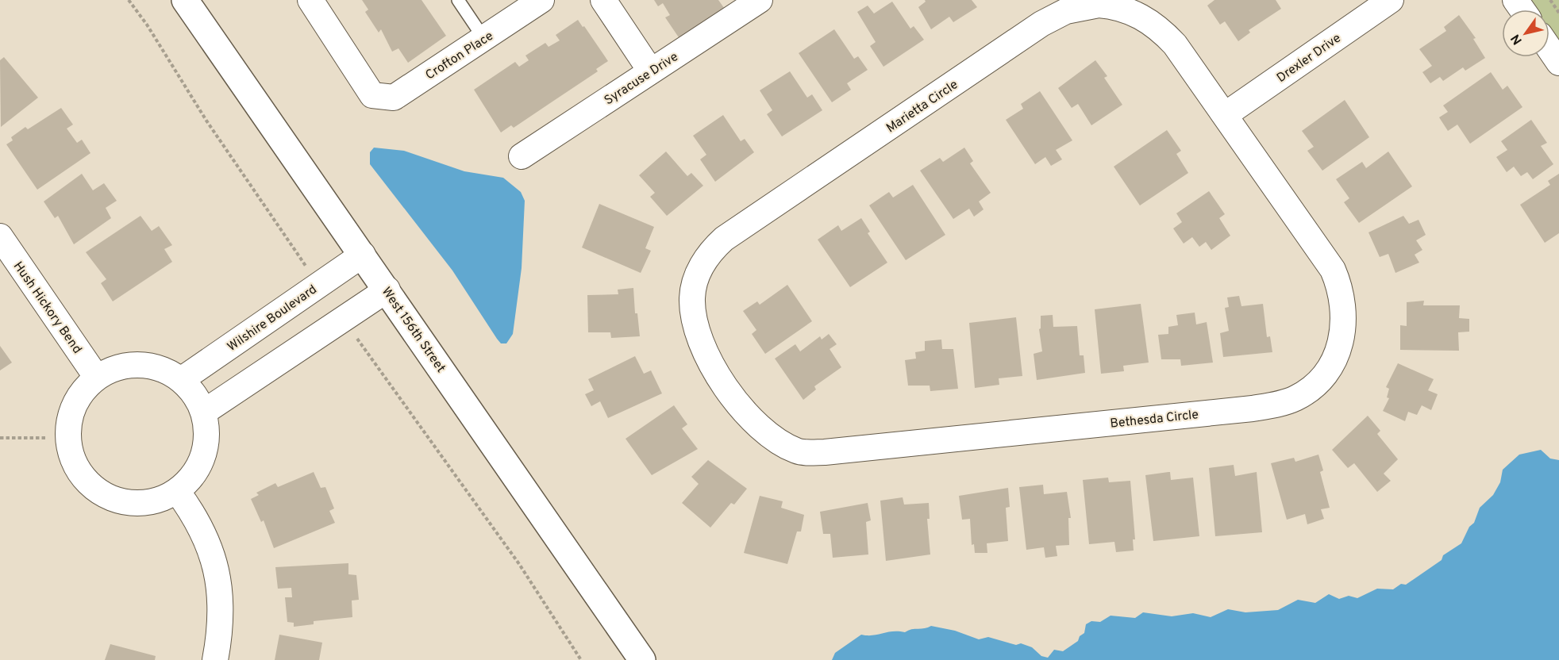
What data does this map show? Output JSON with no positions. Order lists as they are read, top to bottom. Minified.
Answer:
{"streets":{"street":["Crofton Place","Drexler Drive","Syracuse Drive","Marietta Circle","Hush Hickory Bend","Wilshire Boulevard","West 156th Street","Bethesda Circle"]},"crossings":[["Drexler Drive","Marietta Circle"],["Drexler Drive","Bethesda Circle"],["Marietta Circle","Bethesda Circle"],["Hush Hickory Bend","Wilshire Boulevard"],["Wilshire Boulevard","West 156th Street"]],"north":"bottom left"}
